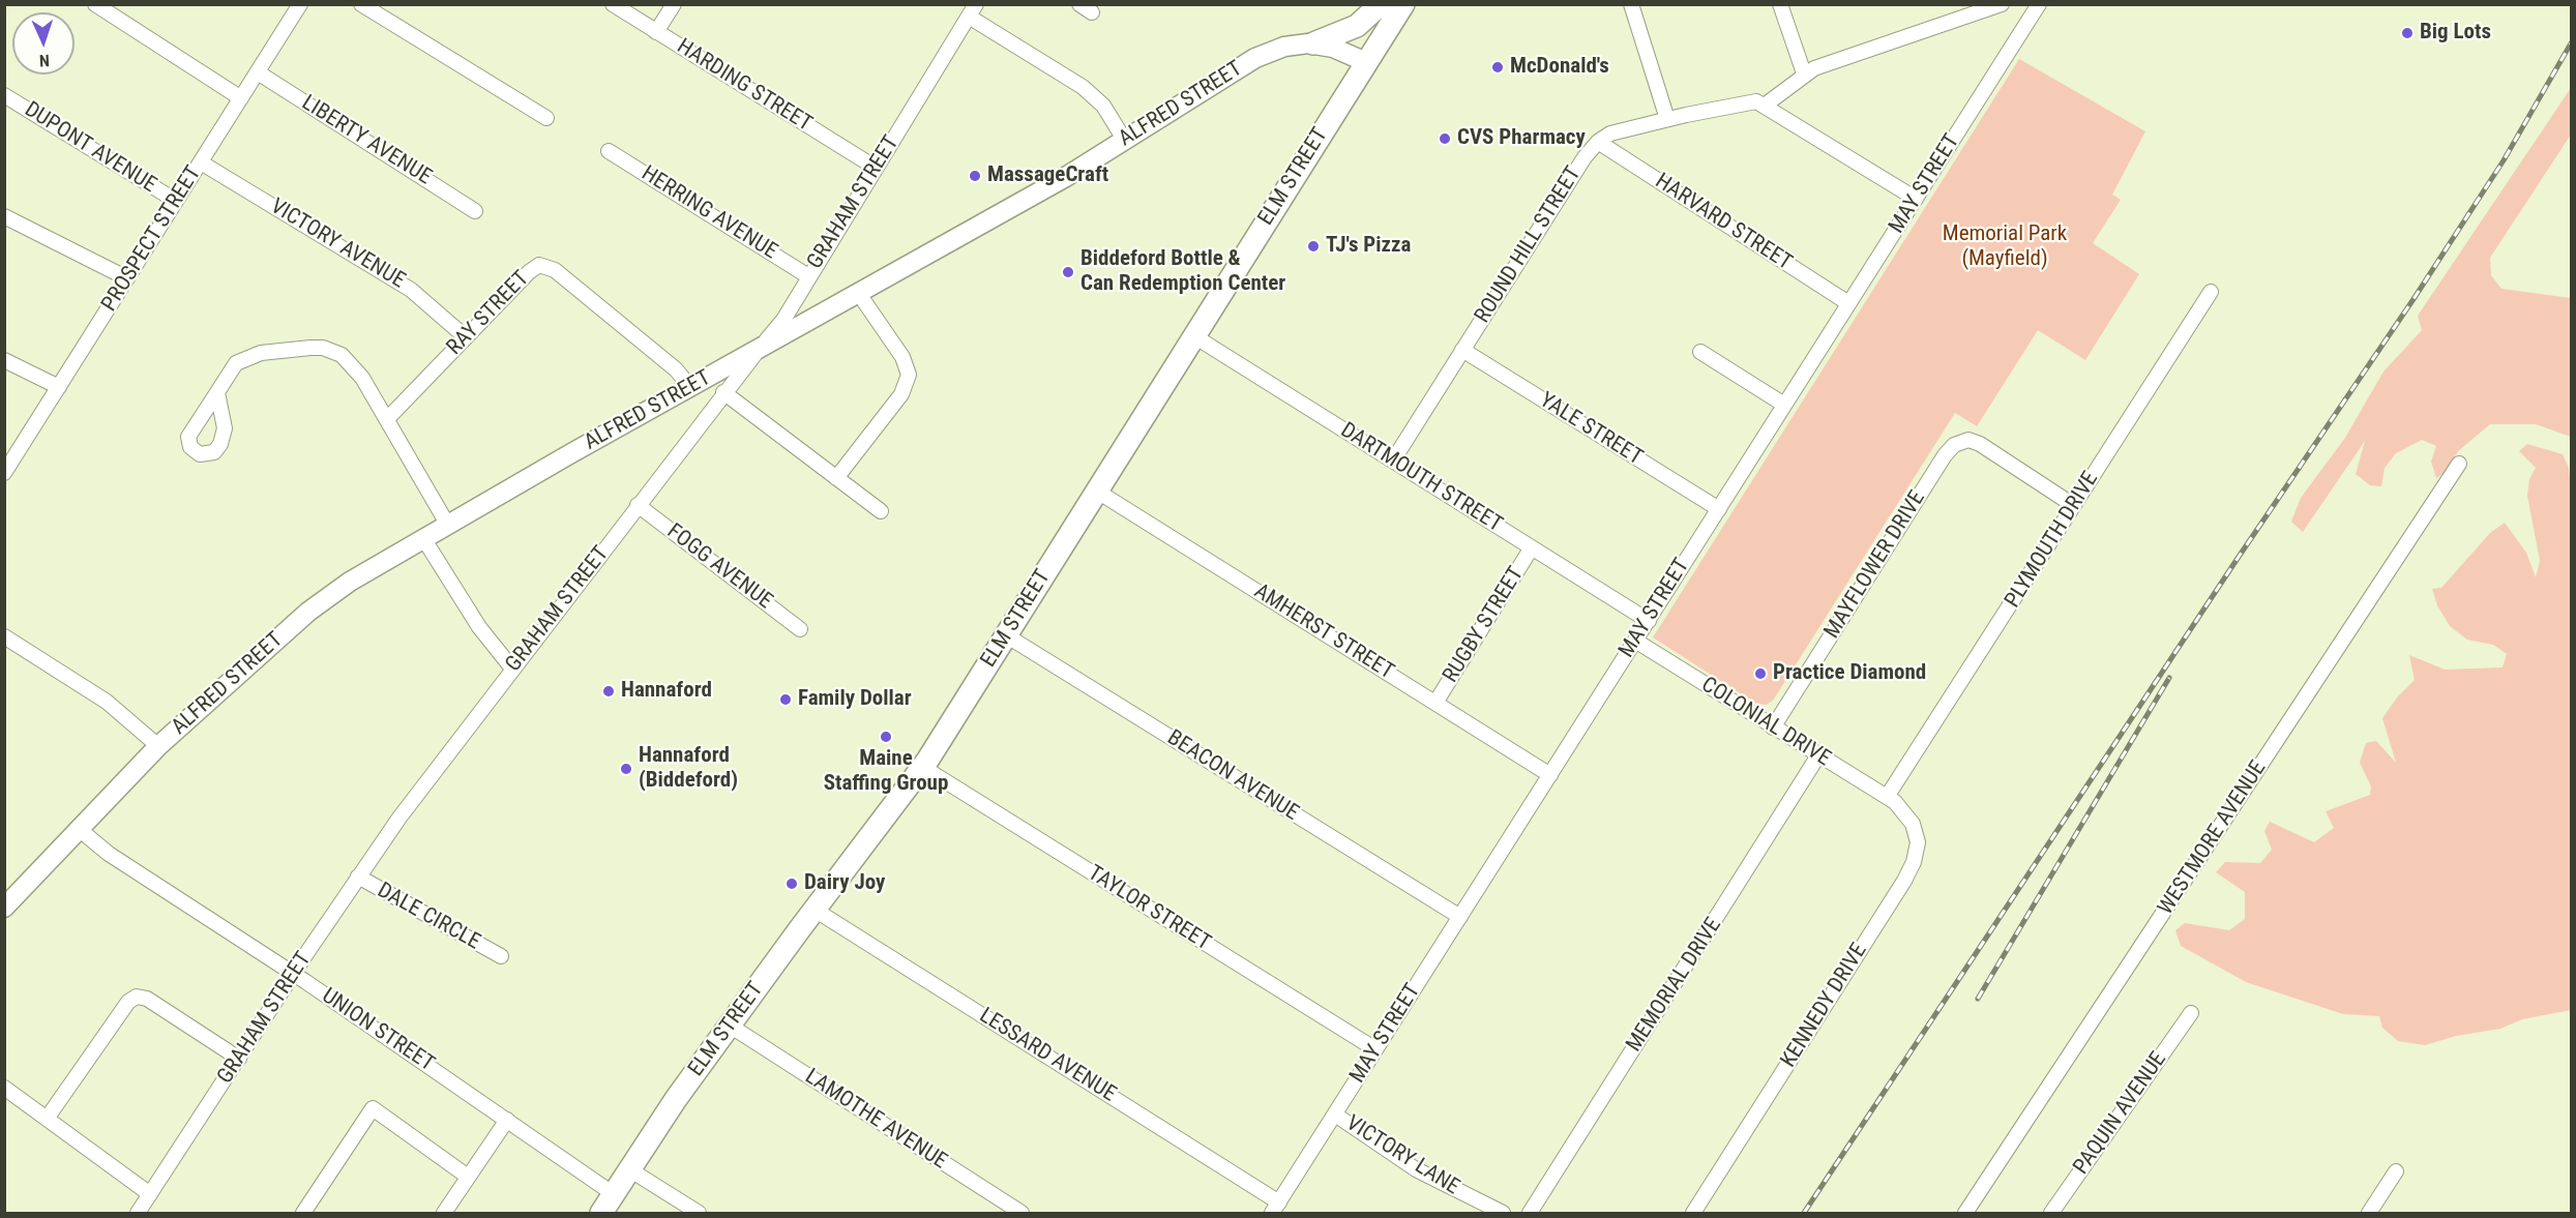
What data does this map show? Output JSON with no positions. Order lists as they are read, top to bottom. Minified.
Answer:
{"streets":{"main road":["ALFRED STREET","ELM STREET"],"street":["HARDING STREET","LIBERTY AVENUE","DUPONT AVENUE","MAY STREET","GRAHAM STREET","HERRING AVENUE","HARVARD STREET","PROSPECT STREET","VICTORY AVENUE","ROUND HILL STREET","RAY STREET","YALE STREET","DARTMOUTH STREET","PLYMOUTH DRIVE","MAYFLOWER DRIVE","FOGG AVENUE","RUGBY STREET","AMHERST STREET","COLONIAL DRIVE","BEACON AVENUE","WESTMORE AVENUE","TAYLOR STREET","DALE CIRCLE","MEMORIAL DRIVE","KENNEDY DRIVE","UNION STREET","LESSARD AVENUE","PAQUIN AVENUE","LAMOTHE AVENUE","VICTORY LANE"]},"crossings":[["HARDING STREET","GRAHAM STREET"],["ALFRED STREET","ELM STREET"],["ALFRED STREET","GRAHAM STREET"],["ALFRED STREET","RAY STREET"],["ALFRED STREET","UNION STREET"],["LIBERTY AVENUE","PROSPECT STREET"],["DUPONT AVENUE","PROSPECT STREET"],["ELM STREET","DARTMOUTH STREET"],["ELM STREET","AMHERST STREET"],["ELM STREET","BEACON AVENUE"],["ELM STREET","TAYLOR STREET"],["ELM STREET","UNION STREET"],["ELM STREET","LESSARD AVENUE"],["ELM STREET","LAMOTHE AVENUE"],["MAY STREET","HARVARD STREET"],["MAY STREET","YALE STREET"],["MAY STREET","DARTMOUTH STREET"],["MAY STREET","AMHERST STREET"],["MAY STREET","COLONIAL DRIVE"],["MAY STREET","BEACON AVENUE"],["MAY STREET","TAYLOR STREET"],["MAY STREET","LESSARD AVENUE"],["MAY STREET","VICTORY LANE"],["GRAHAM STREET","HERRING AVENUE"],["GRAHAM STREET","FOGG AVENUE"],["GRAHAM STREET","DALE CIRCLE"],["GRAHAM STREET","UNION STREET"],["HARVARD STREET","ROUND HILL STREET"],["PROSPECT STREET","VICTORY AVENUE"],["VICTORY AVENUE","RAY STREET"],["ROUND HILL STREET","YALE STREET"],["ROUND HILL STREET","DARTMOUTH STREET"],["DARTMOUTH STREET","RUGBY STREET"],["PLYMOUTH DRIVE","MAYFLOWER DRIVE"],["PLYMOUTH DRIVE","COLONIAL DRIVE"],["PLYMOUTH DRIVE","KENNEDY DRIVE"],["MAYFLOWER DRIVE","COLONIAL DRIVE"],["RUGBY STREET","AMHERST STREET"],["COLONIAL DRIVE","MEMORIAL DRIVE"],["COLONIAL DRIVE","KENNEDY DRIVE"]],"parks":["Memorial Park (Mayfield)"],"places":["Big Lots","McDonald's","CVS Pharmacy","MassageCraft","TJ's Pizza","Biddeford Bottle & Can Redemption Center","Practice Diamond","Hannaford","Family Dollar","Maine Staffing Group","Hannaford (Biddeford)","Dairy Joy"],"north":"bottom"}
